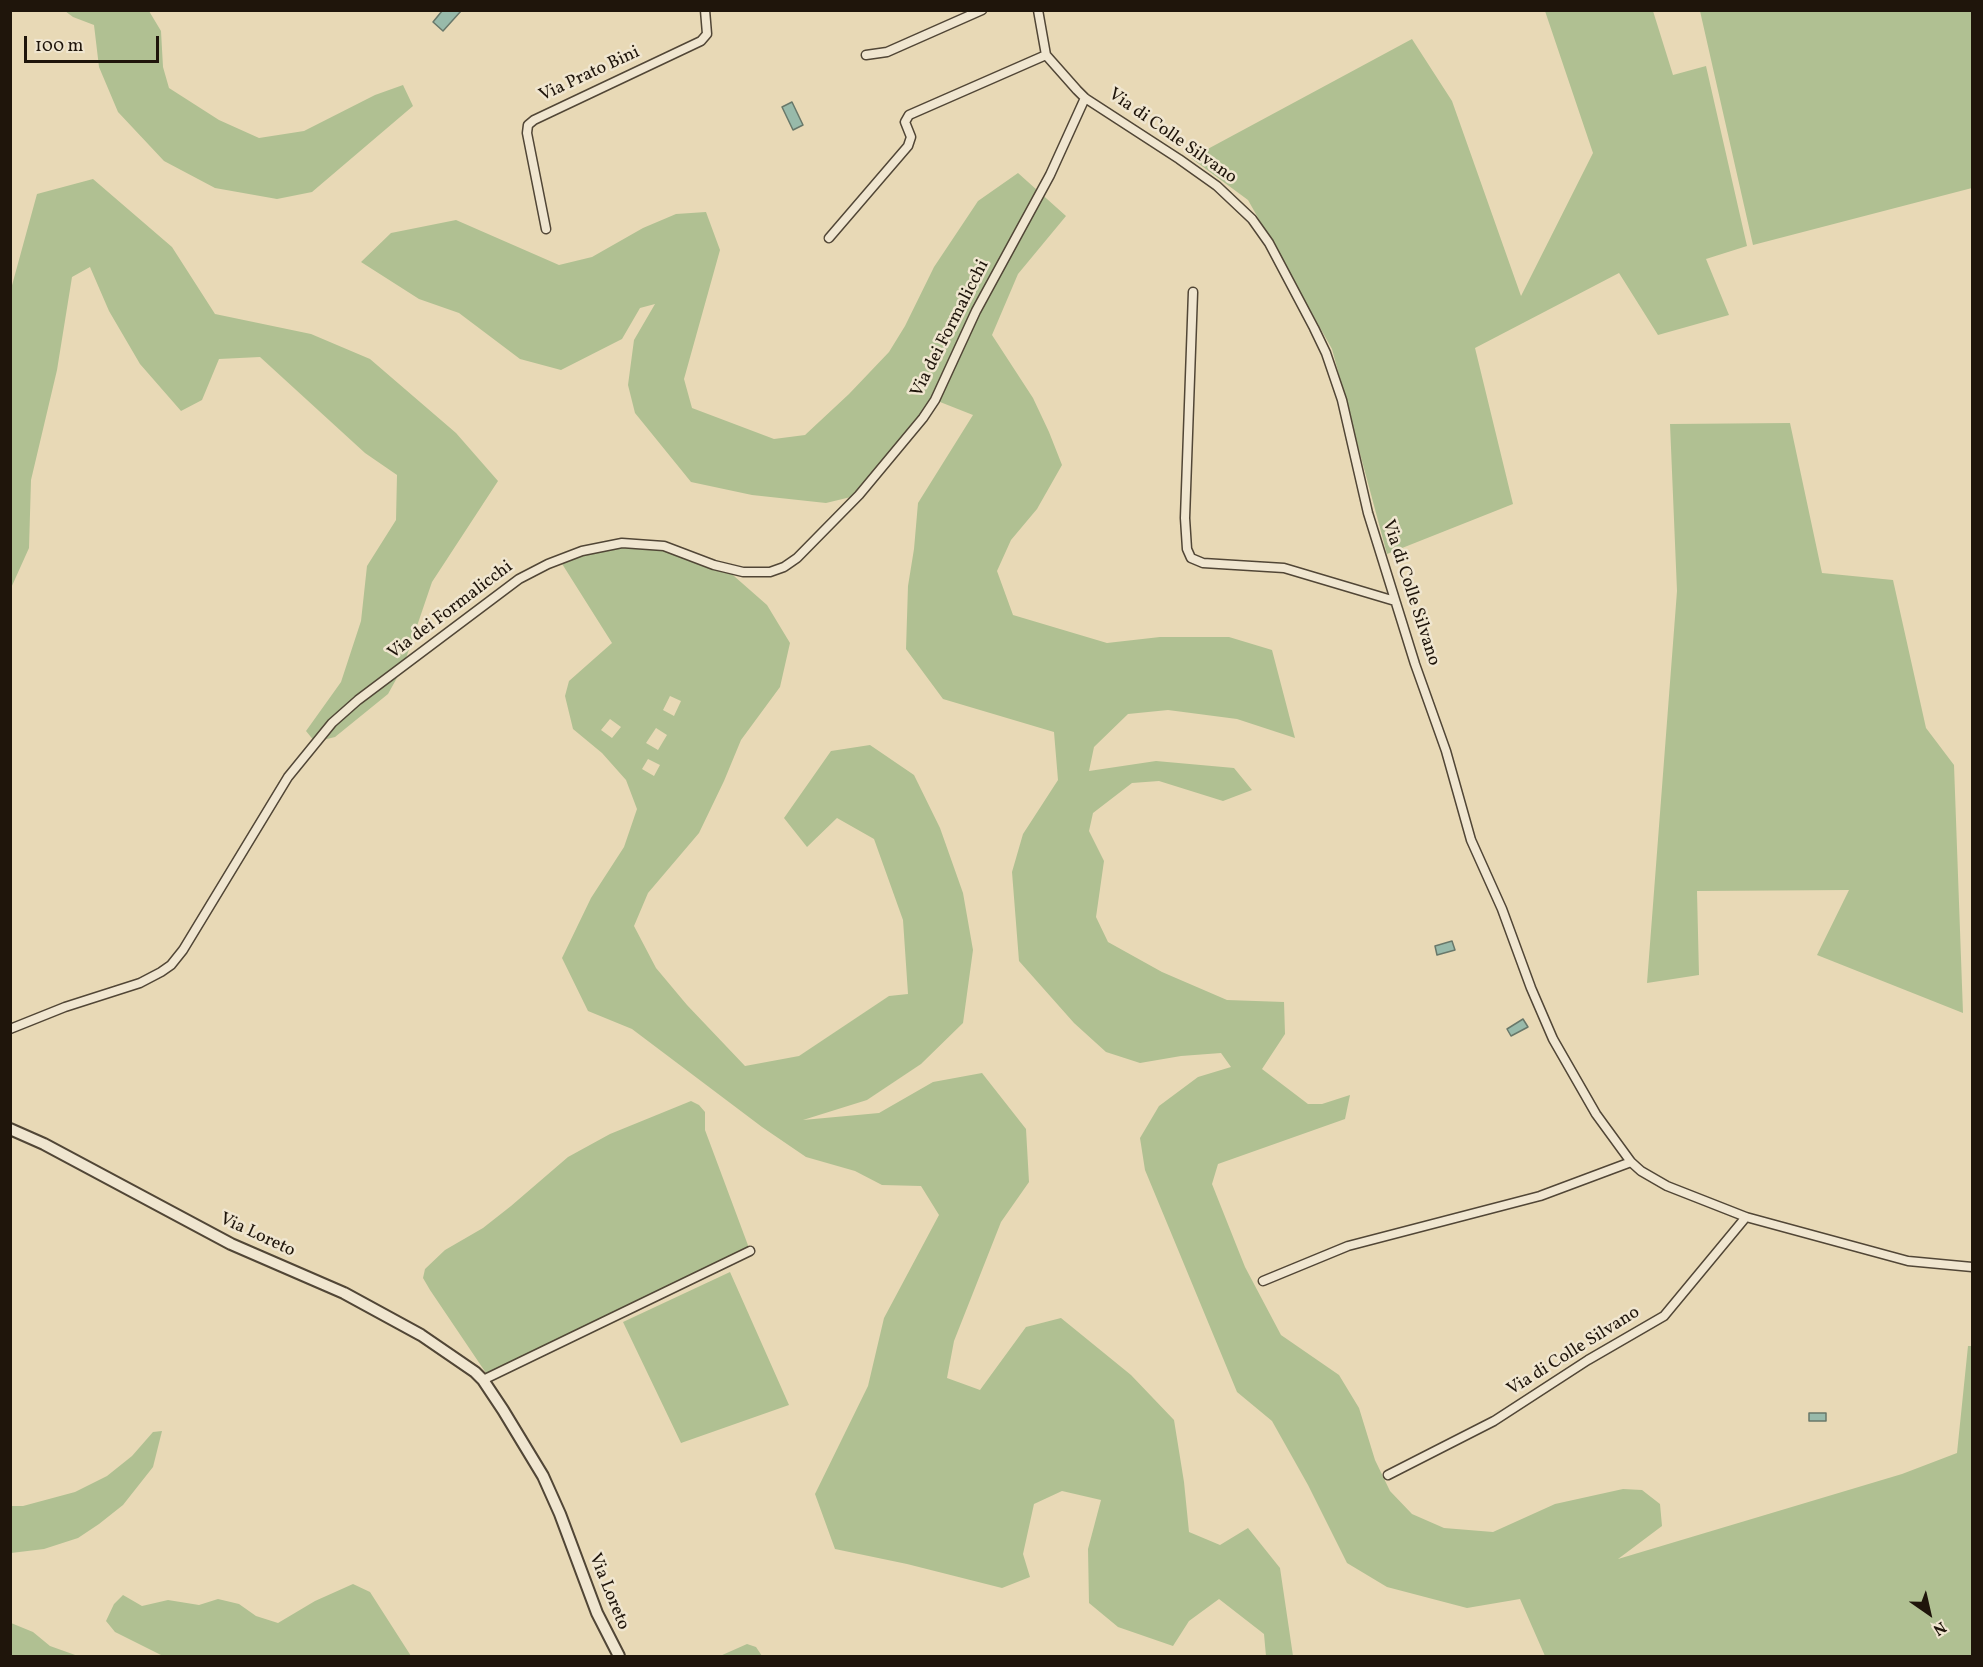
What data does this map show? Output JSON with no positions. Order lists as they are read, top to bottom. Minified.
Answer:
{"streets":{"street":["Via Prato Bini","Via di Colle Silvano","Via dei Formalicchi","Via Loreto"]},"crossings":[["Via di Colle Silvano","Via dei Formalicchi"]],"scale_bar":"100 m","north":"bottom right"}
